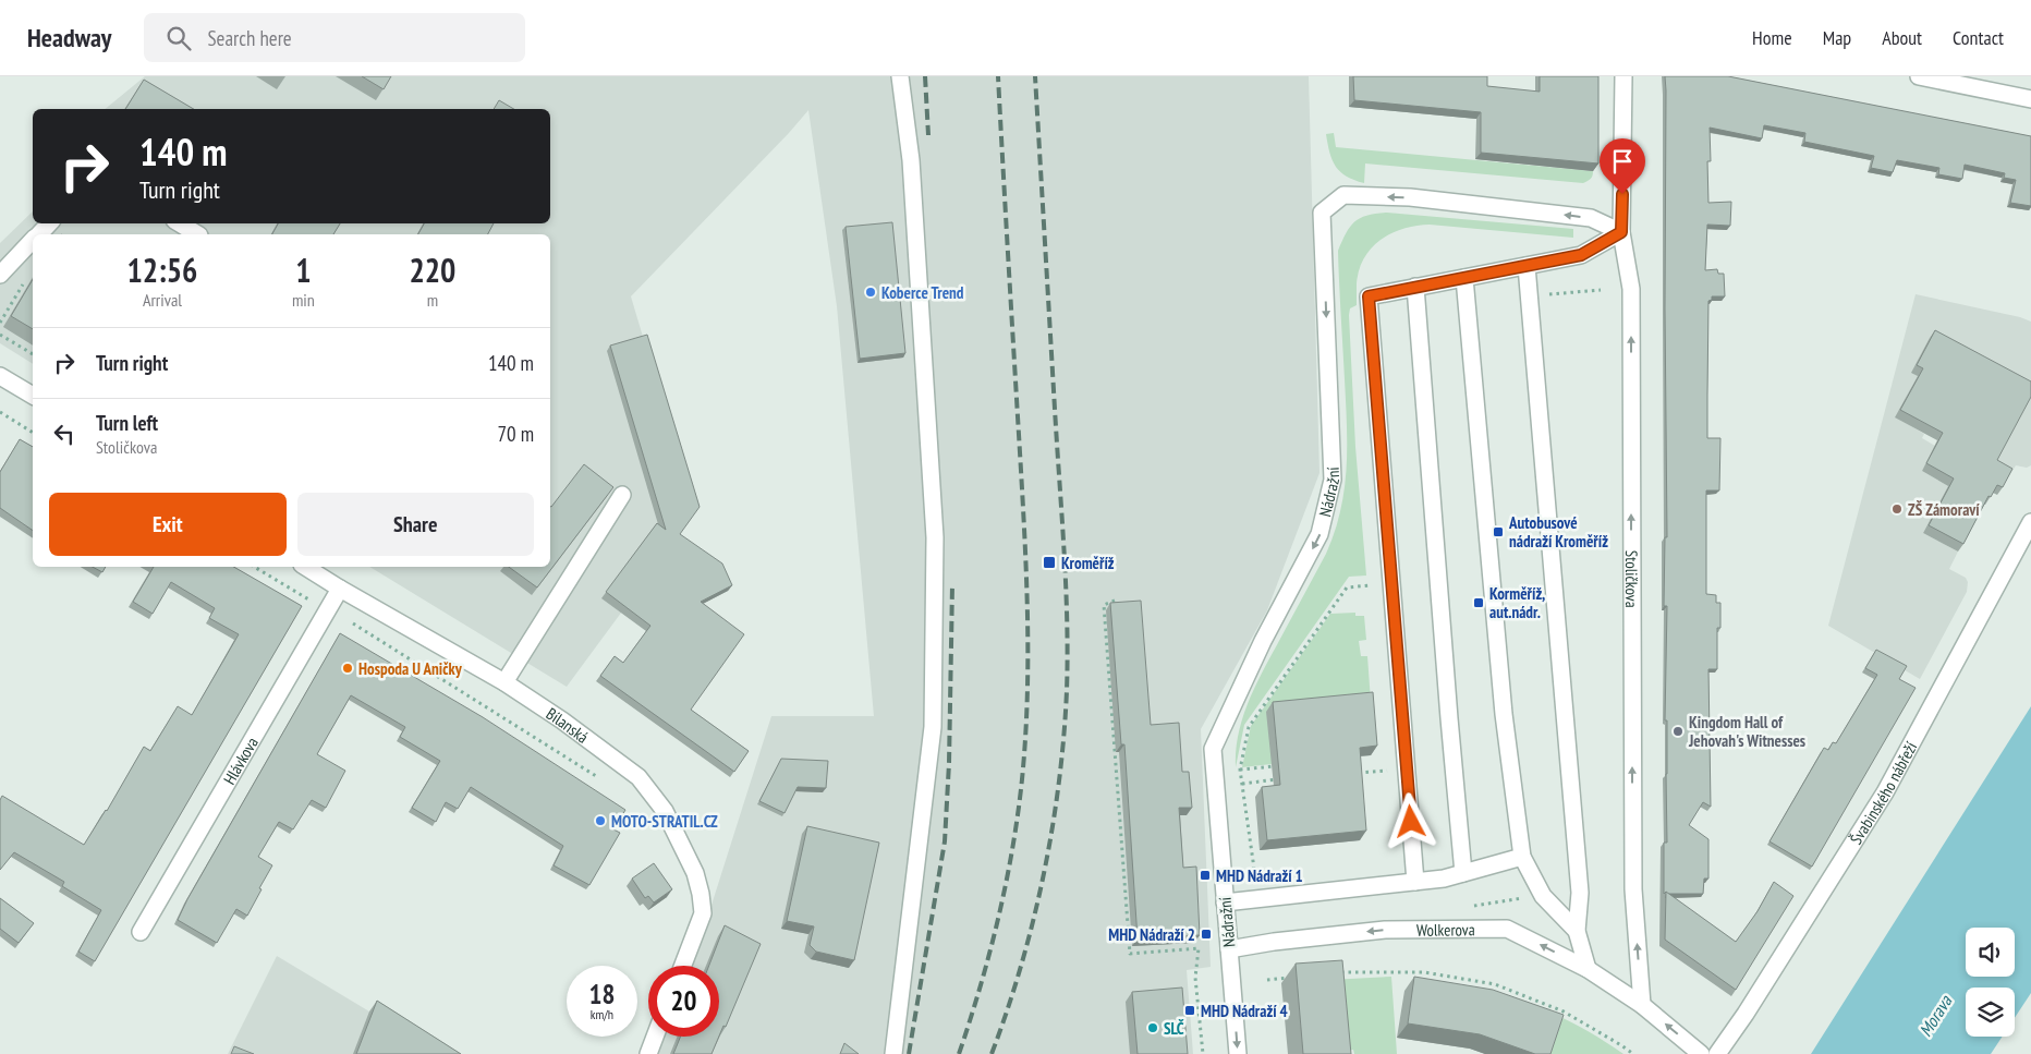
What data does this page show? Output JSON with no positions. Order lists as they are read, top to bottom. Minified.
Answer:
{"streets":{"street":["Nádražní","Stoličkova","Bílanská","Hlávkova","Švabinského nábřeží","Wolkerova"]},"crossings":[["Nádražní","Stoličkova"],["Nádražní","Wolkerova"],["Stoličkova","Wolkerova"],["Bílanská","Hlávkova"]],"water":["Morava"],"places":{"other":["Koberce Trend","ZŠ Zámoraví","Hospoda U Aničky","Kingdom Hall of Jehovah's Witnesses","MOTO-STRATIL.CZ","SLČ"],"transit":["Autobusové nádraží Kroměříž","Kroměříž","Korměříž, aut.nádr.","MHD Nádraží 1","MHD Nádraží 2","MHD Nádraží 4"]},"page":{"header":"Headway","search":"Search here","nav":["Home","Map","About","Contact"],"turn":["140 m","Turn right"],"eta":["12:56","Arrival","1","min","220","m"],"list":[{"name":"Turn right","value":"140 m"},{"name":"Turn left","note":"Stoličkova","value":"70 m"}],"buttons":["Exit","Share"],"speed":"18 km/h","limit":"20"}}
